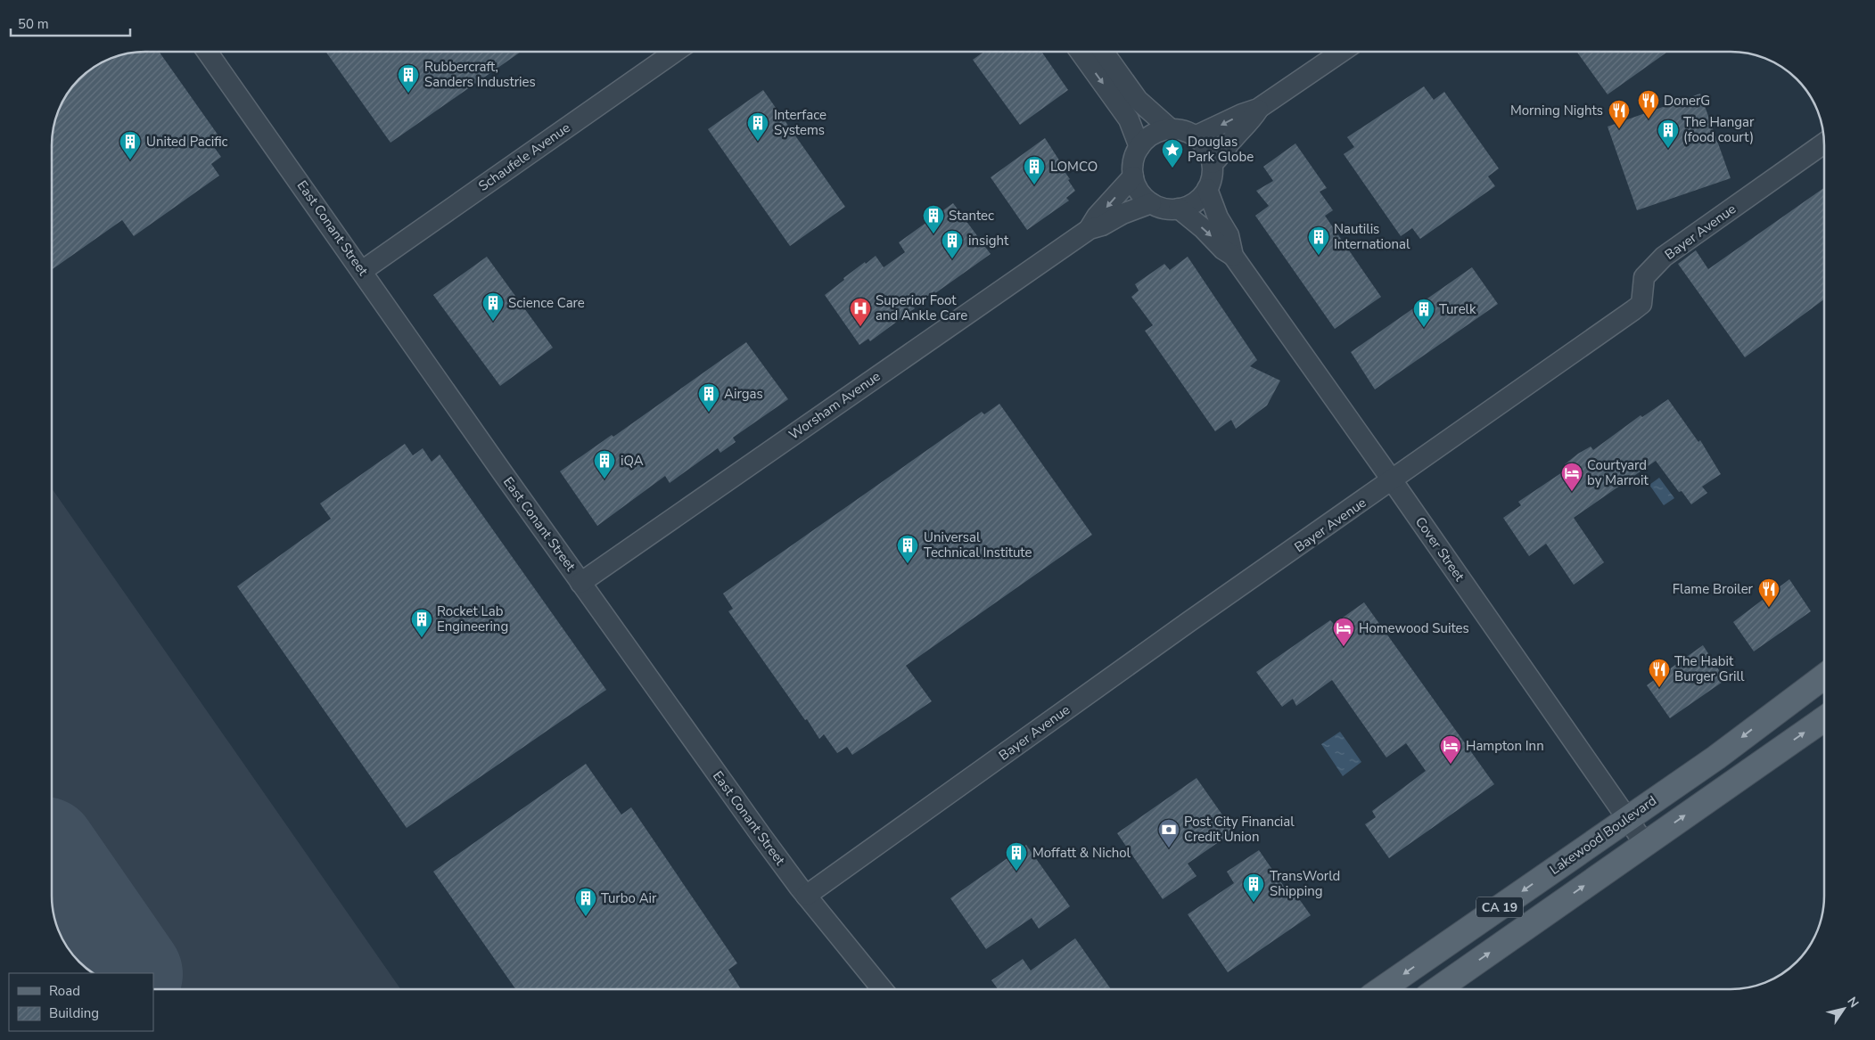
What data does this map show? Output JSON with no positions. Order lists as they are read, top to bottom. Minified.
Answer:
{"streets":{"main road":["Lakewood Boulevard","CA 19"],"street":["Schaufele Avenue","East Conant Street","Bayer Avenue","Worsham Avenue","Cover Street"]},"crossings":[["Schaufele Avenue","East Conant Street"],["East Conant Street","Bayer Avenue"],["East Conant Street","Worsham Avenue"],["Bayer Avenue","Cover Street"],["Worsham Avenue","Cover Street"],["Cover Street","Lakewood Boulevard"],["Cover Street","CA 19"]],"places":{"building":["Rubbercraft, Sanders Industries","Interface Systems","The Hangar (food court)","United Pacific","LOMCO","Stantec","Nautilis International","insight","Science Care","Turelk","Airgas","iQA","Universal Technical Institute","Rocket Lab Engineering","Moffatt & Nichol","TransWorld Shipping","Turbo Air"],"restaurant":["DonerG","Morning Nights","Flame Broiler","The Habit Burger Grill"],"place":["Douglas Park Globe"],"hospital":["Superior Foot and Ankle Care"],"hotel":["Courtyard by Marroit","Homewood Suites","Hampton Inn"],"bank":["Post City Financial Credit Union"]},"legend":["Road","Building"],"scale_bar":"50 m","north":"top right"}
